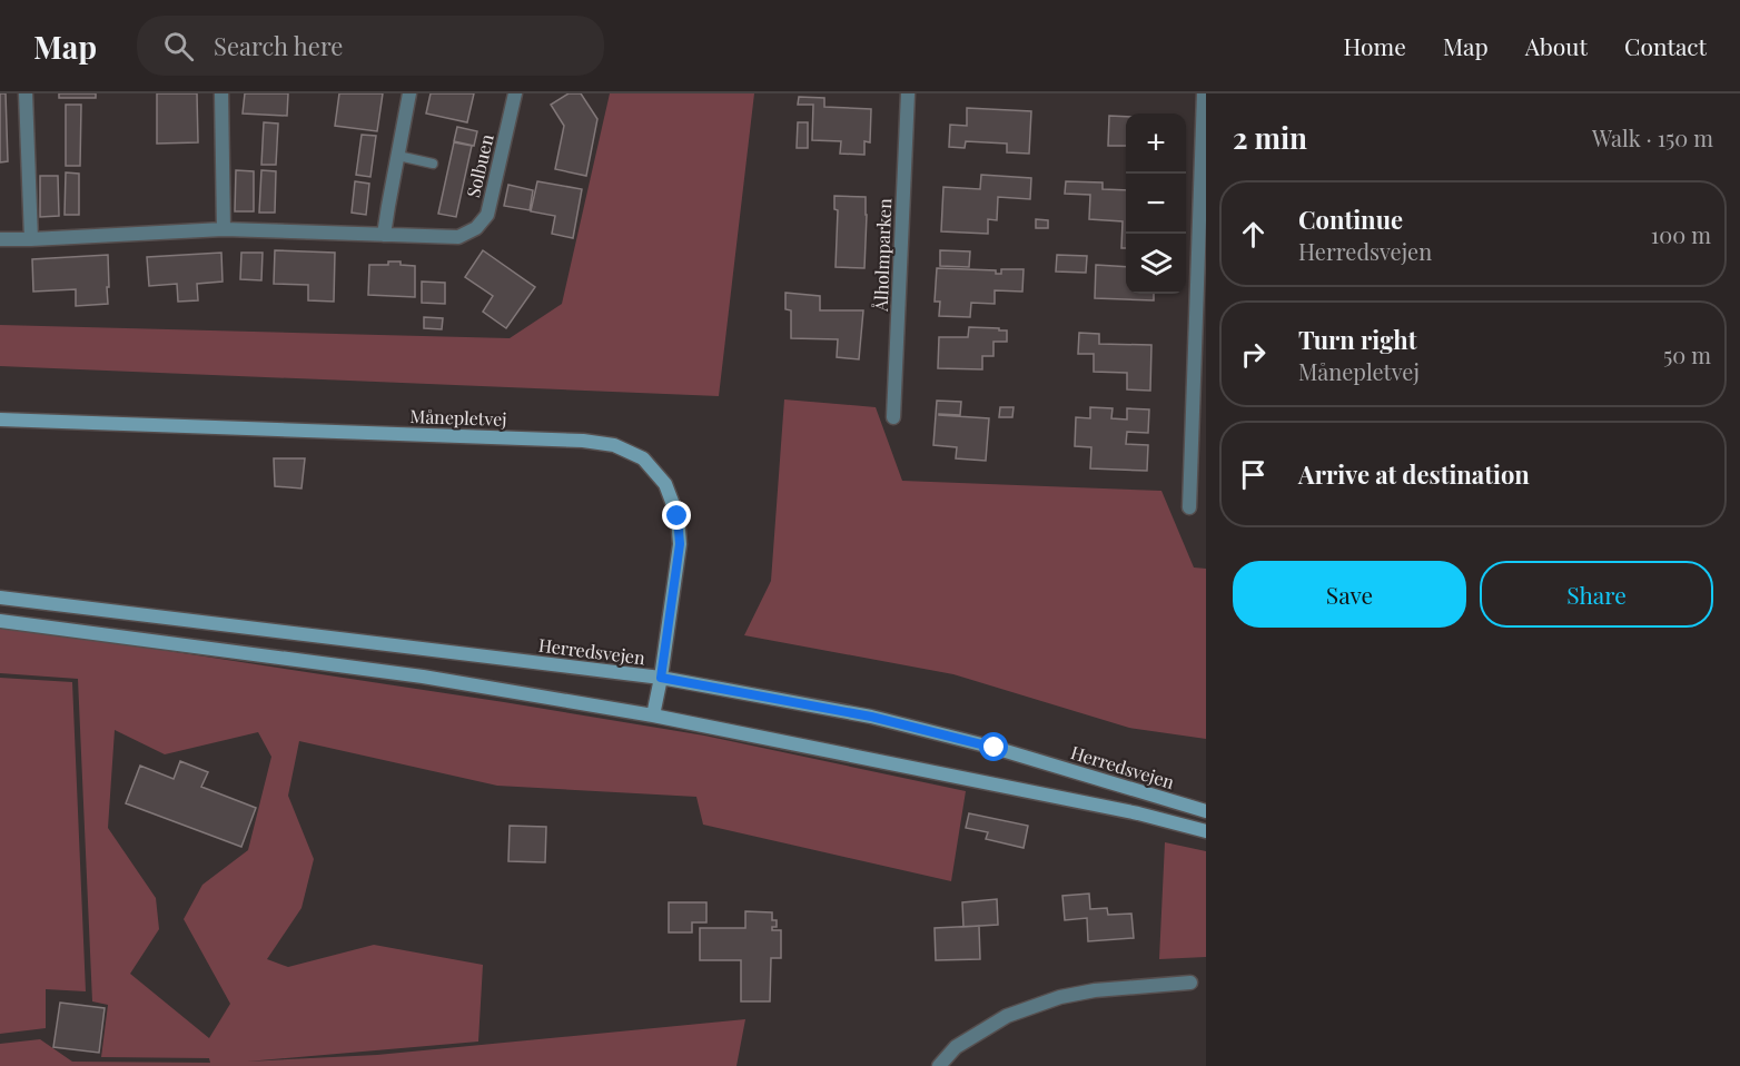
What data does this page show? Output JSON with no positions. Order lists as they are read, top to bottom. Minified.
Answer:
{"streets":{"street":["Solbuen","Ålholmparken","Månepletvej","Herredsvejen"]},"crossings":[["Månepletvej","Herredsvejen"]],"page":{"header":"Map","search":"Search here","nav":["Home","Map","About","Contact"],"heading":["2 min","Walk · 150 m"],"map_buttons":["+","−"],"list":[["Continue","Herredsvejen","100 m"],["Turn right","Månepletvej","50 m"],"Arrive at destination"],"buttons":["Save","Share"]}}
